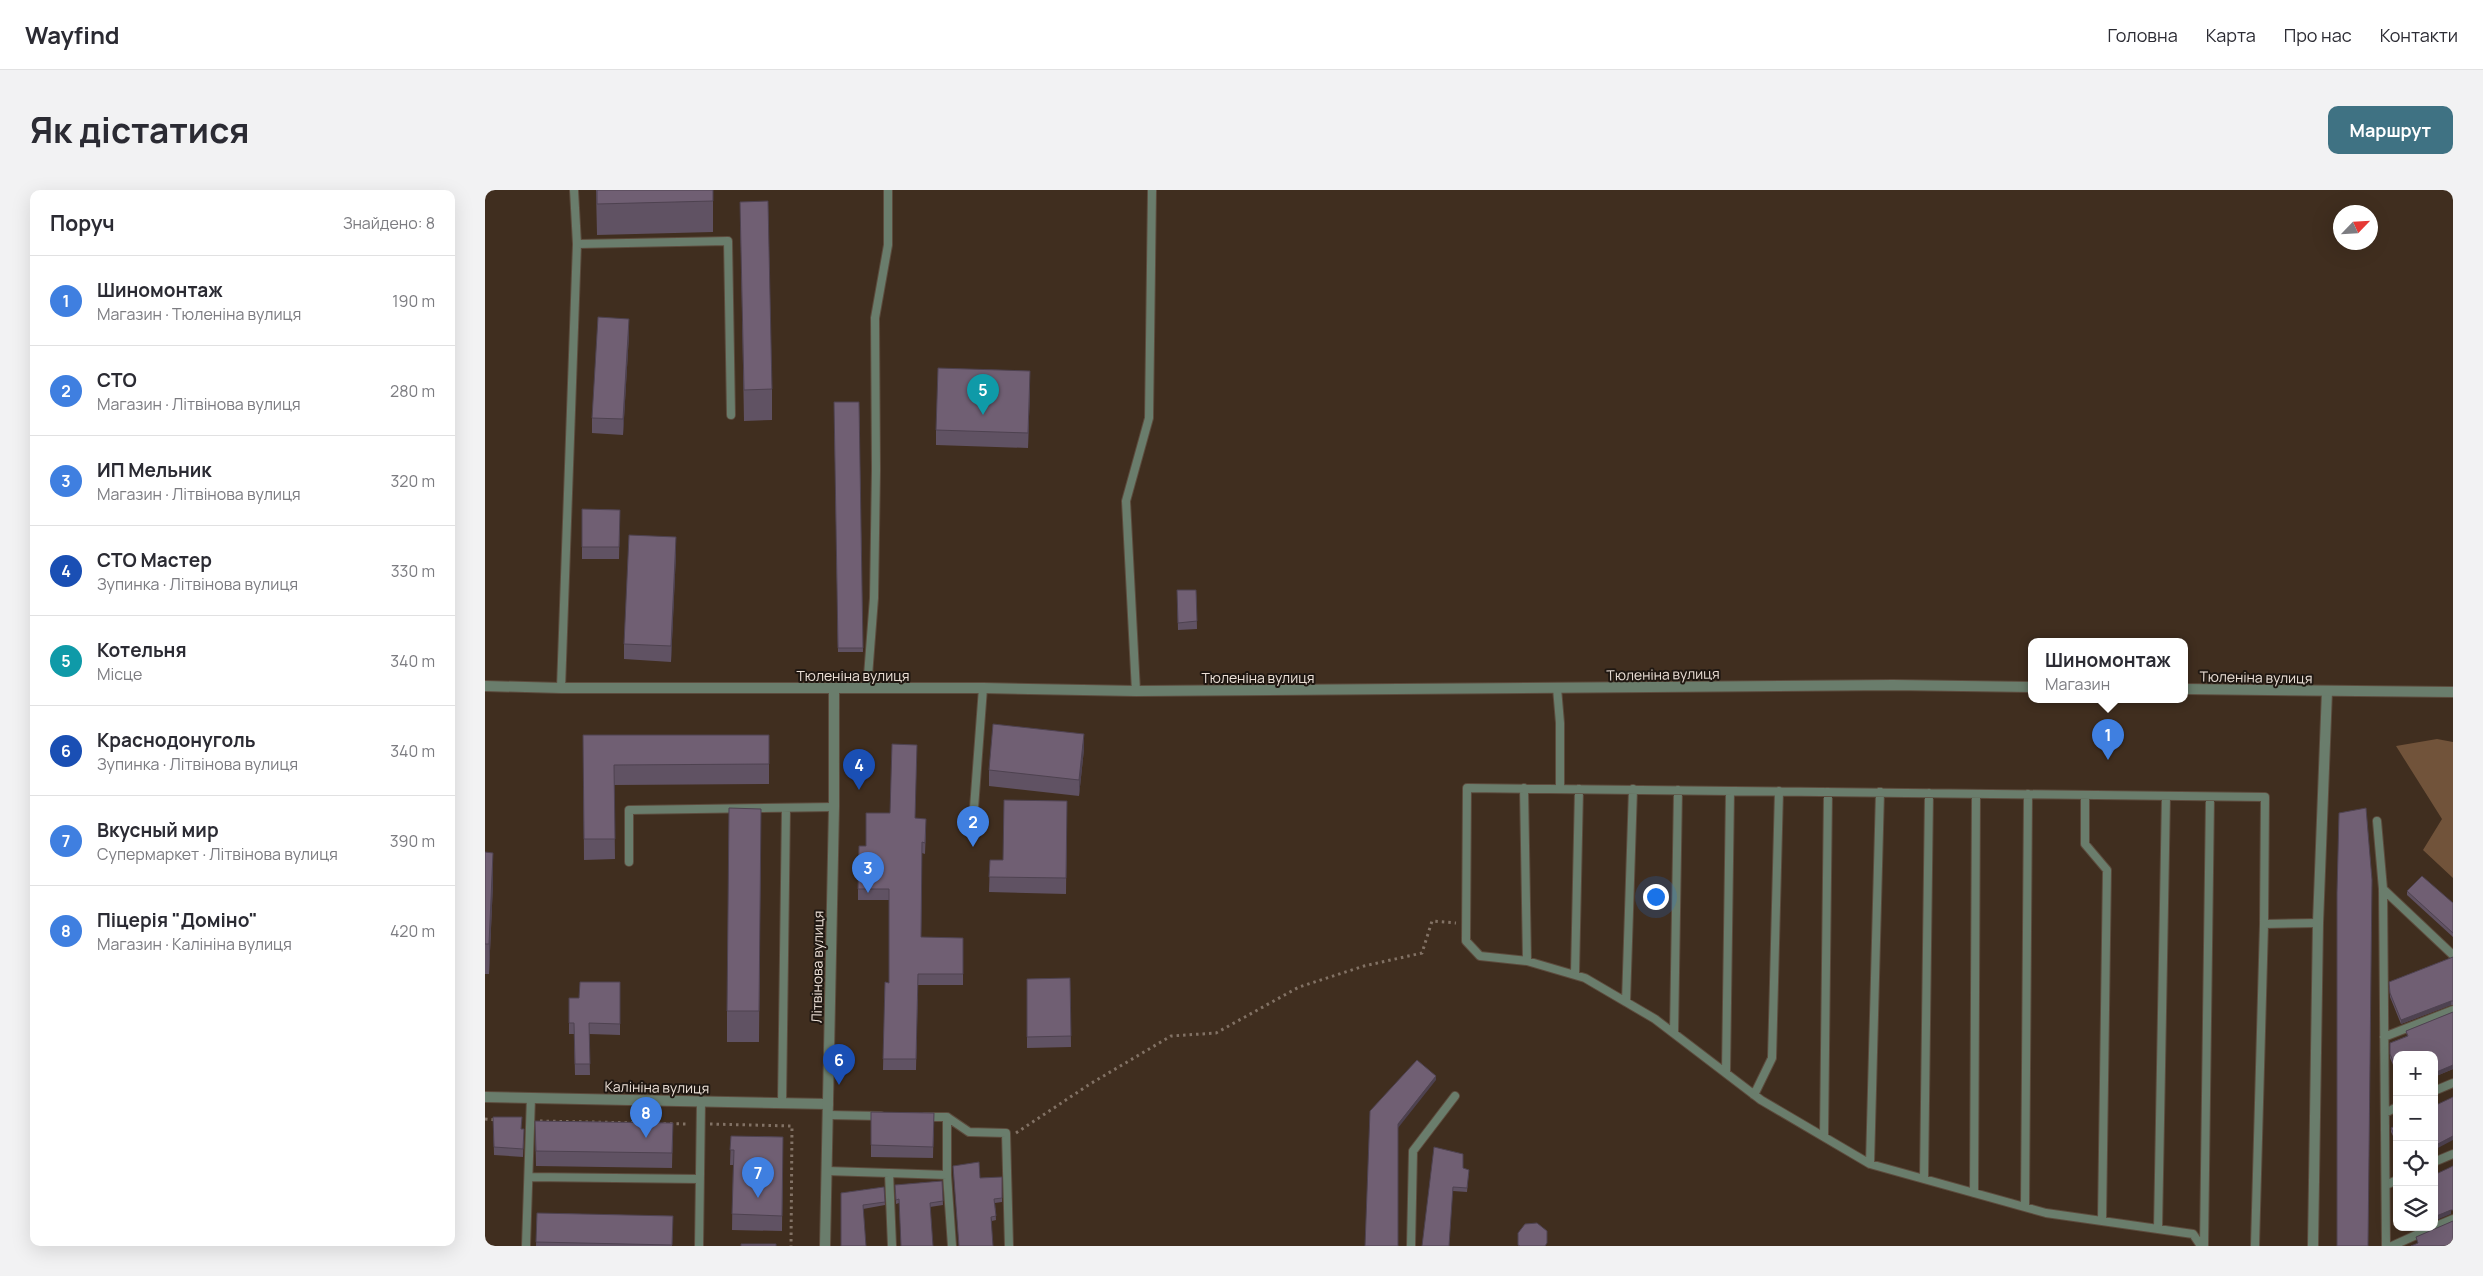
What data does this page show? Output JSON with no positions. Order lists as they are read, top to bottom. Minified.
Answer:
{"streets":{"street":["Тюленіна вулиця","Літвінова вулиця","Калініна вулиця"]},"crossings":[["Тюленіна вулиця","Літвінова вулиця"],["Літвінова вулиця","Калініна вулиця"]],"north":"top right","page":{"header":"Wayfind","nav":["Головна","Карта","Про нас","Контакти"],"title":"Як дістатися","buttons":"Маршрут","heading":["Поруч","Знайдено: 8"],"list":[{"mark":"1","name":"Шиномонтаж","note":"Магазин · Тюленіна вулиця","value":"190 m"},{"mark":"2","name":"СТО","note":"Магазин · Літвінова вулиця","value":"280 m"},{"mark":"3","name":"ИП Мельник","note":"Магазин · Літвінова вулиця","value":"320 m"},{"mark":"4","name":"СТО Мастер","note":"Зупинка · Літвінова вулиця","value":"330 m"},{"mark":"5","name":"Котельня","note":"Місце","value":"340 m"},{"mark":"6","name":"Краснодонуголь","note":"Зупинка · Літвінова вулиця","value":"340 m"},{"mark":"7","name":"Вкусный мир","note":"Супермаркет · Літвінова вулиця","value":"390 m"},{"mark":"8","name":"Піцерія \"Доміно\"","note":"Магазин · Калініна вулиця","value":"420 m"}],"pins":["5","1","4","2","3","6","8","7"],"popup":["Шиномонтаж","Магазин"],"map_buttons":["+","−"]}}
